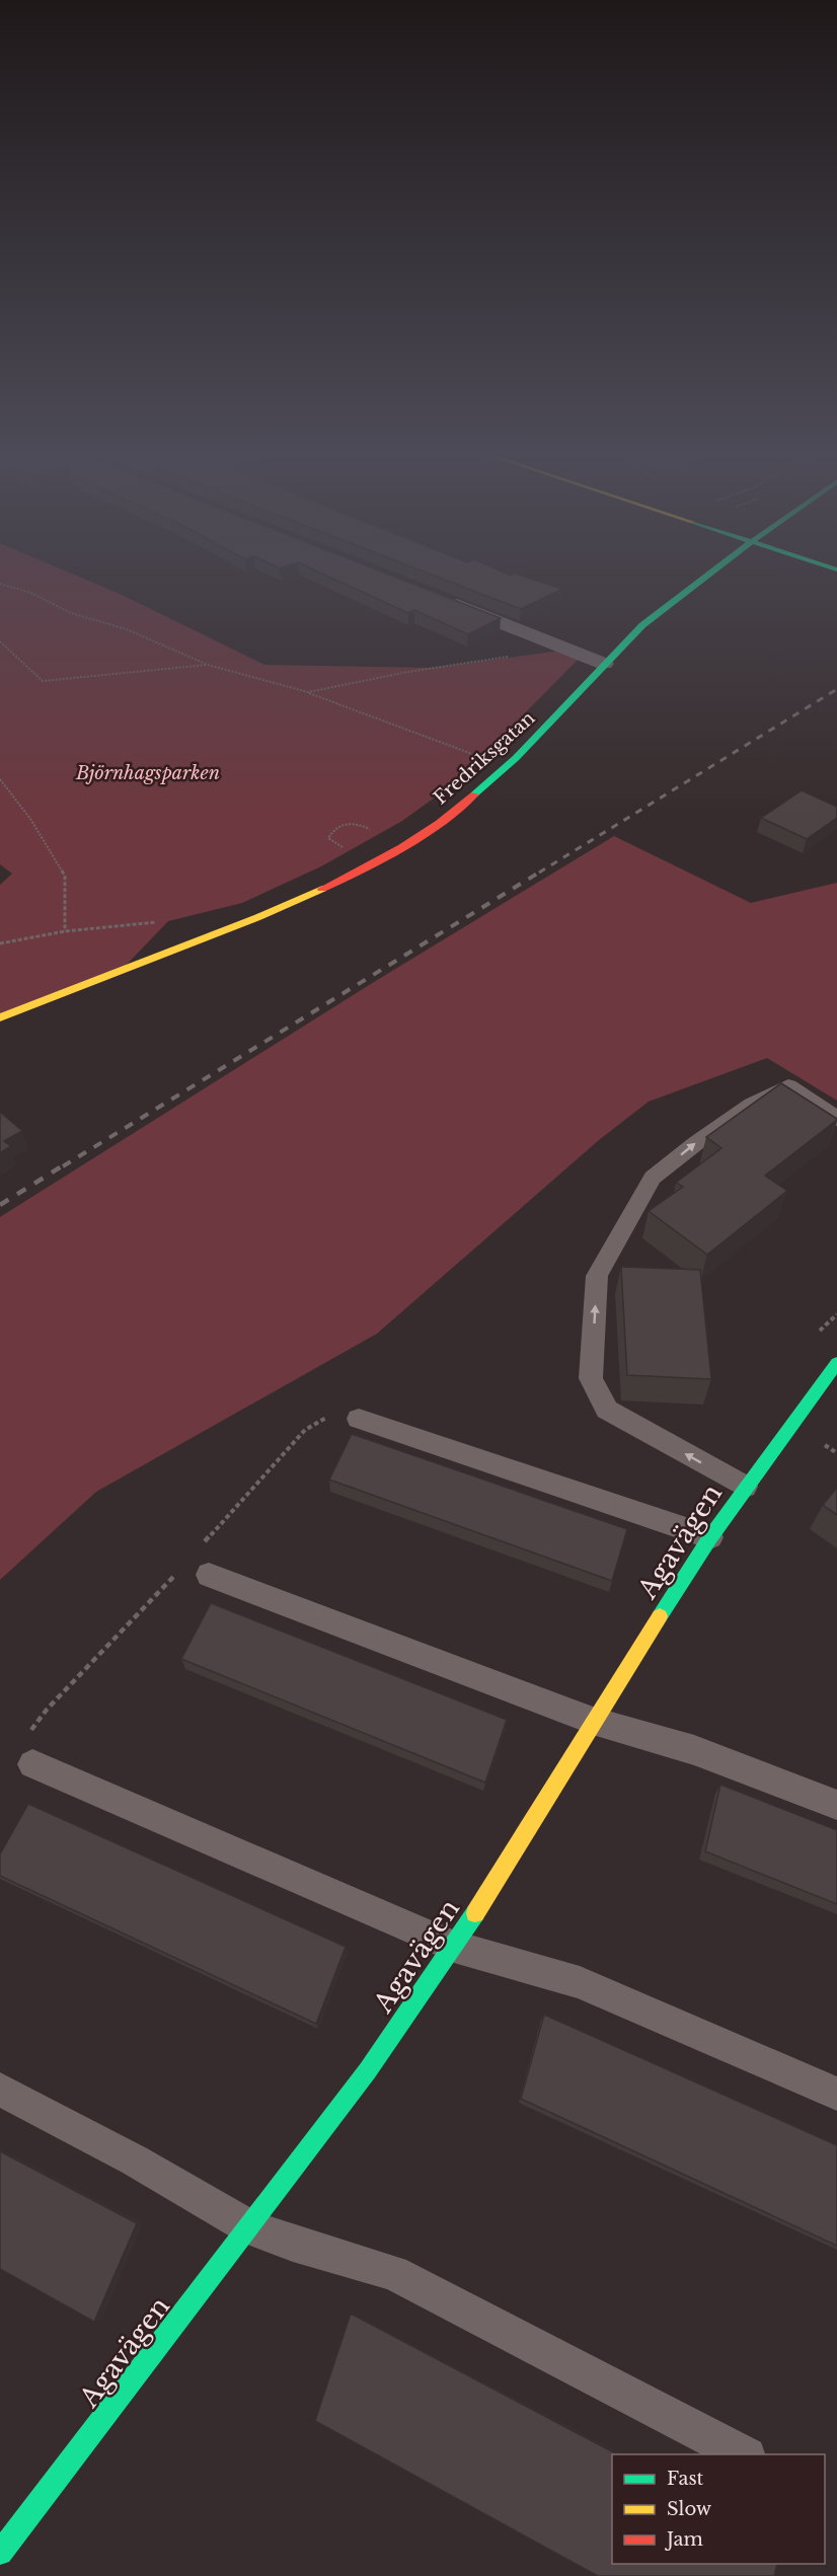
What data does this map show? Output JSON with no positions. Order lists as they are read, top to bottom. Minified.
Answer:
{"streets":{"street":["Fredriksgatan","Agavägen"]},"parks":["Björnhagsparken"],"legend":["Fast","Slow","Jam"]}
